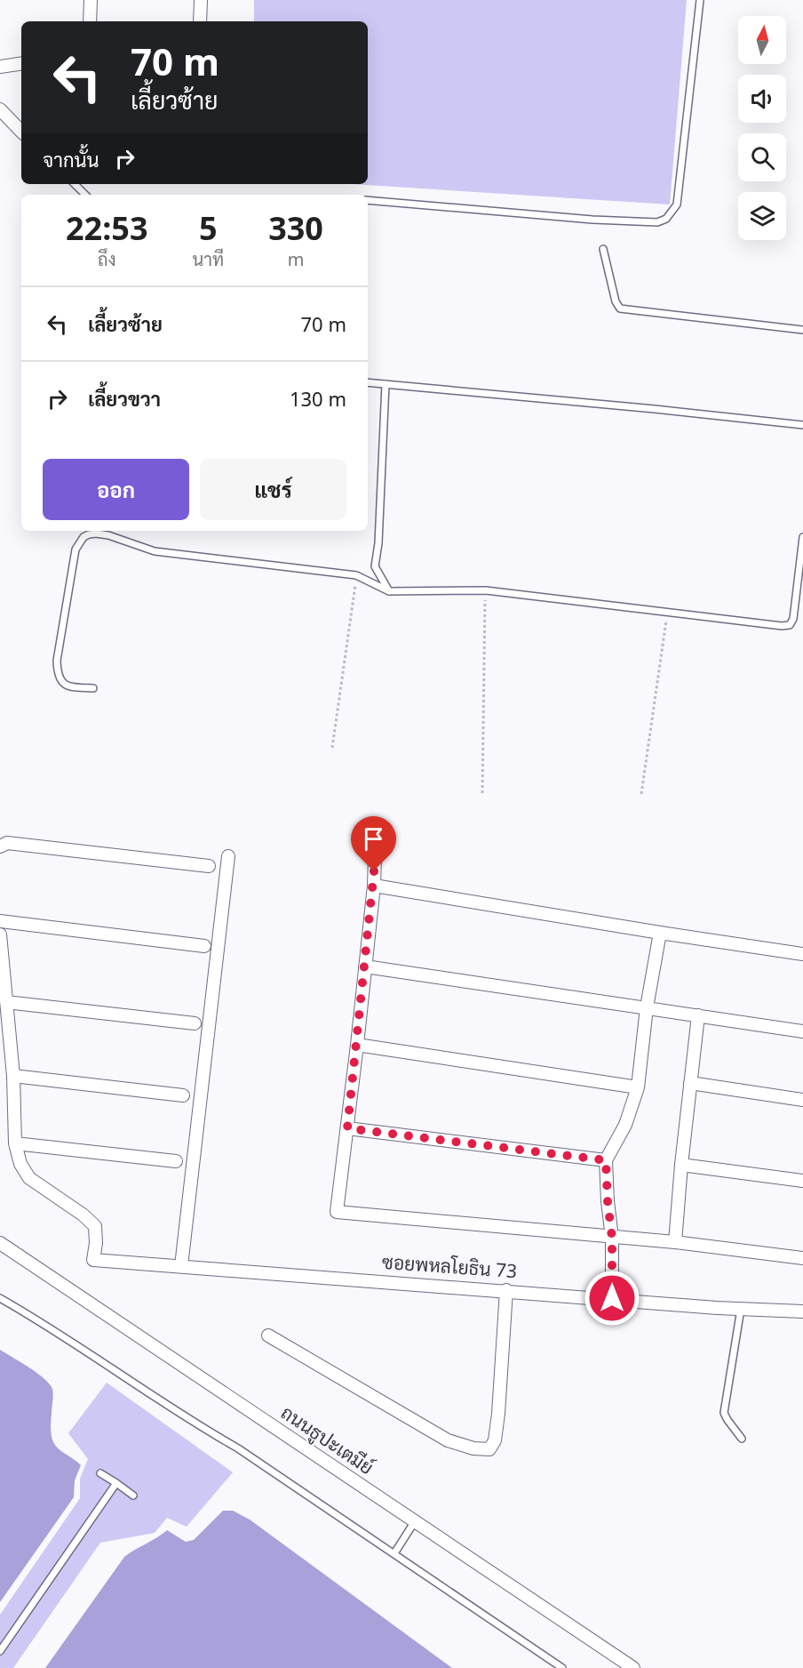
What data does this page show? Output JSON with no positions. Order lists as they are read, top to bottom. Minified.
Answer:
{"streets":{"street":["ซอยพหลโยธิน 73","ถนนธูปะเตมีย์"]},"north":"top","page":{"turn":["70 m","เลี้ยวซ้าย"],"then":"จากนั้น","eta":["22:53","ถึง","5","นาที","330","m"],"list":[{"name":"เลี้ยวซ้าย","value":"70 m"},{"name":"เลี้ยวขวา","value":"130 m"}],"buttons":["ออก","แชร์"]}}
